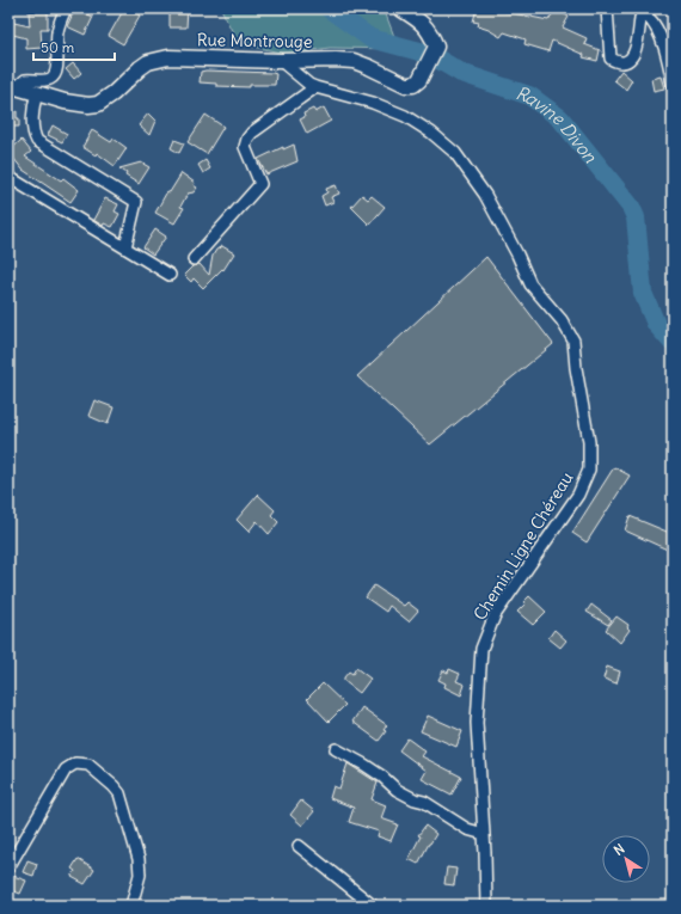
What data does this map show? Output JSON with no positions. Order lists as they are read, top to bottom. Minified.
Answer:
{"streets":{"main road":["Rue Montrouge"],"street":["Chemin Ligne Chéreau"]},"crossings":[["Rue Montrouge","Chemin Ligne Chéreau"]],"water":["Ravine Divon"],"scale_bar":"50 m","north":"top left"}
